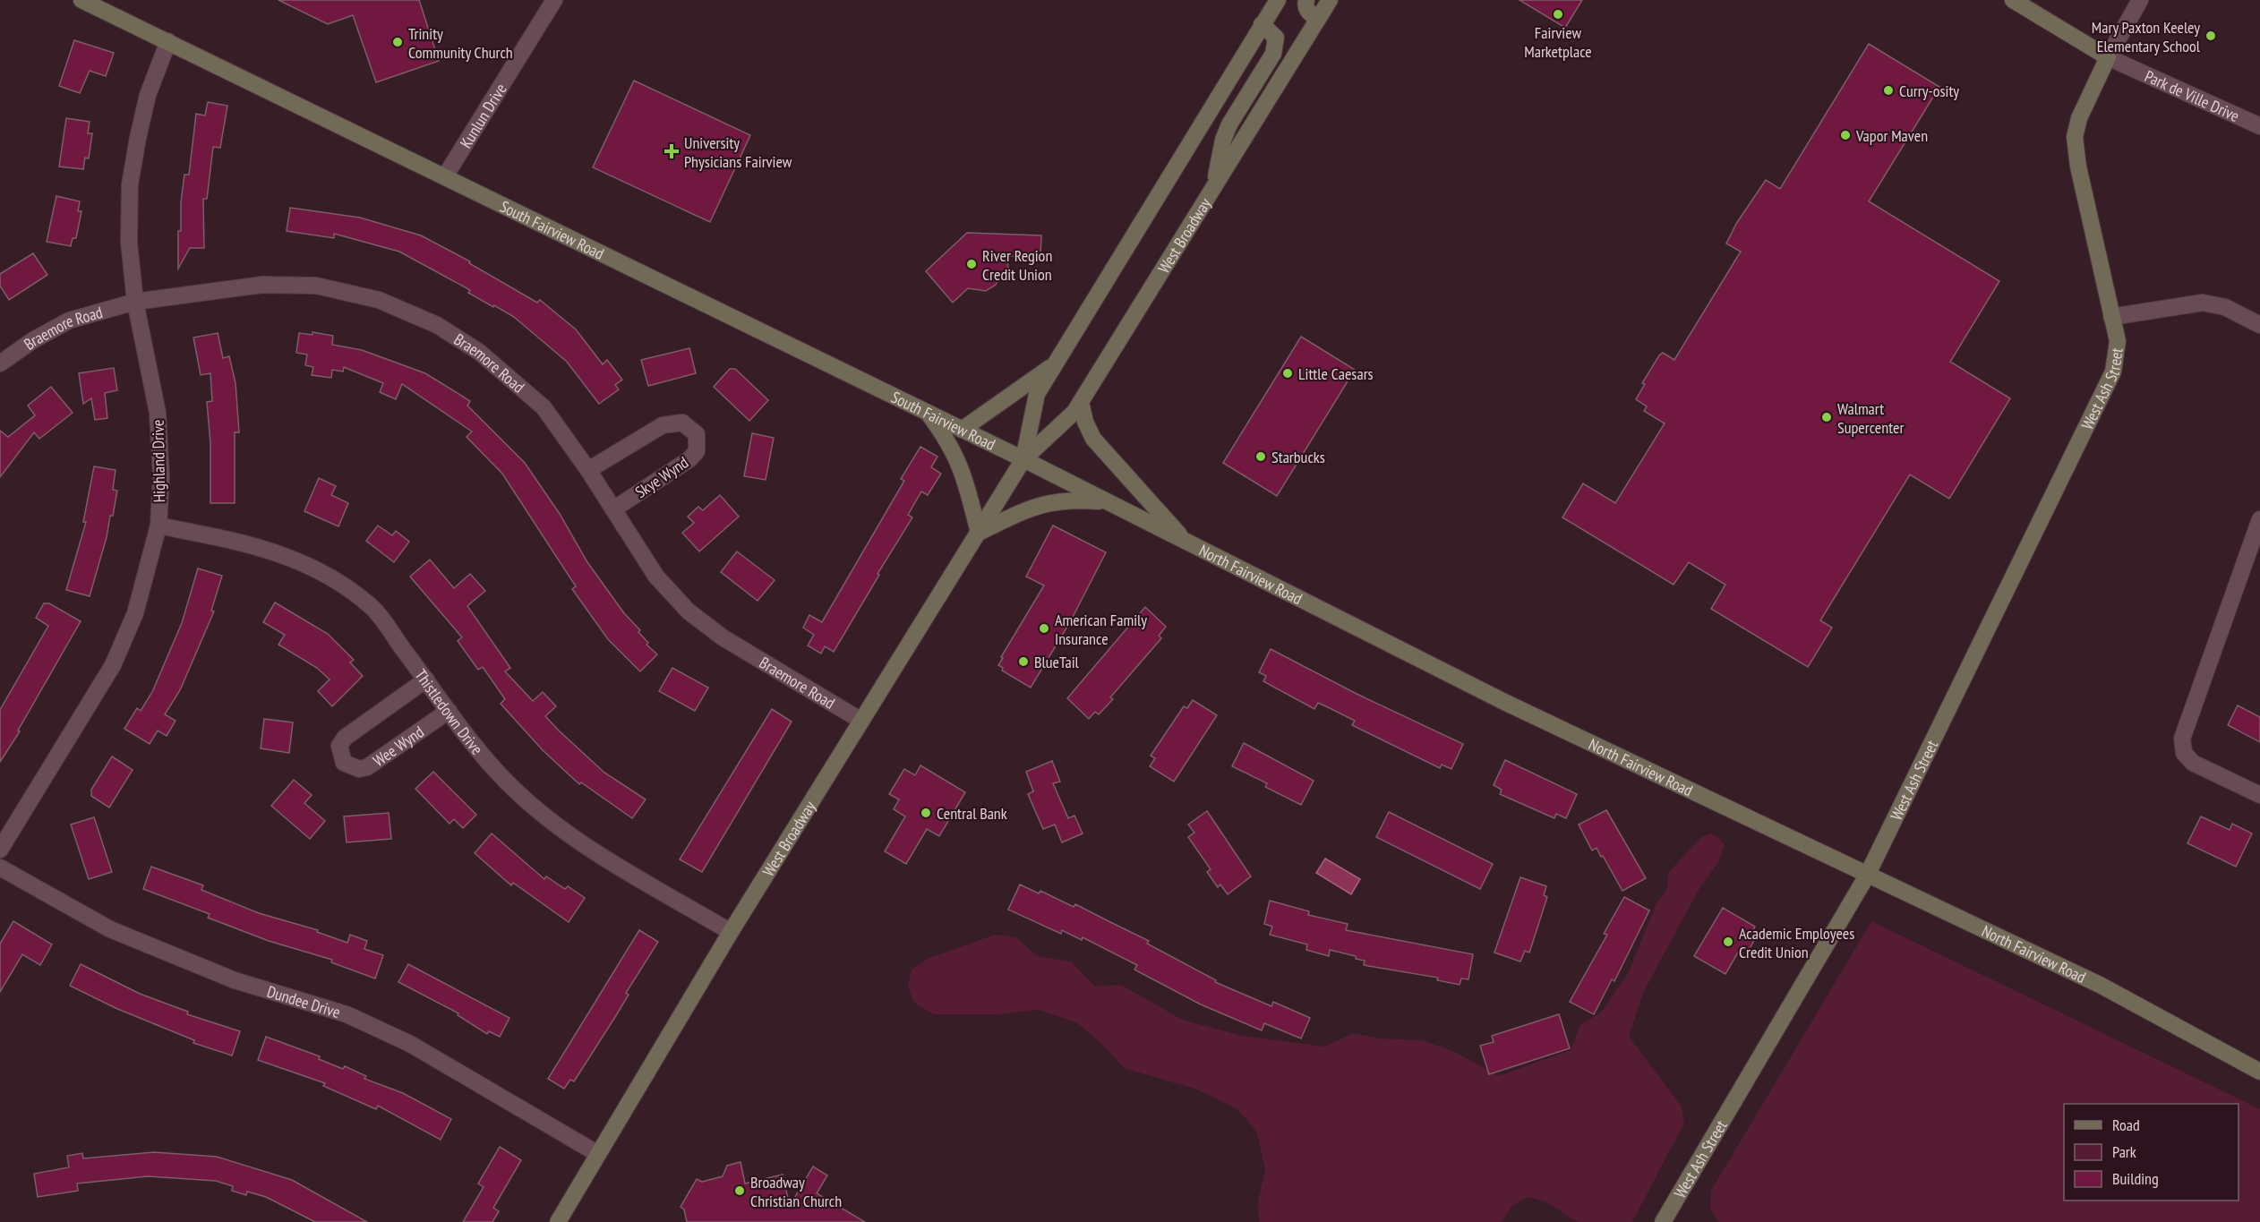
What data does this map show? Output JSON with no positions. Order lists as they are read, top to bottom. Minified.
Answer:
{"streets":{"street":["Park de Ville Drive","Kunlun Drive","South Fairview Road","West Broadway","Braemore Road","West Ash Street","Highland Drive","Skye Wynd","North Fairview Road","Thistledown Drive","Wee Wynd","Dundee Drive"]},"crossings":[["Park de Ville Drive","West Ash Street"],["Kunlun Drive","South Fairview Road"],["South Fairview Road","West Broadway"],["South Fairview Road","Highland Drive"],["South Fairview Road","North Fairview Road"],["West Broadway","Braemore Road"],["West Broadway","North Fairview Road"],["West Broadway","Thistledown Drive"],["West Broadway","Dundee Drive"],["Braemore Road","Highland Drive"],["Braemore Road","Skye Wynd"],["West Ash Street","North Fairview Road"],["Highland Drive","Thistledown Drive"],["Thistledown Drive","Wee Wynd"]],"places":{"other":["Fairview Marketplace","Mary Paxton Keeley Elementary School","Trinity Community Church","Curry-osity","Vapor Maven","River Region Credit Union","Little Caesars","Walmart Supercenter","Starbucks","American Family Insurance","BlueTail","Central Bank","Academic Employees Credit Union","Broadway Christian Church"],"health":["University Physicians Fairview"]},"legend":["Road","Park","Building"]}
